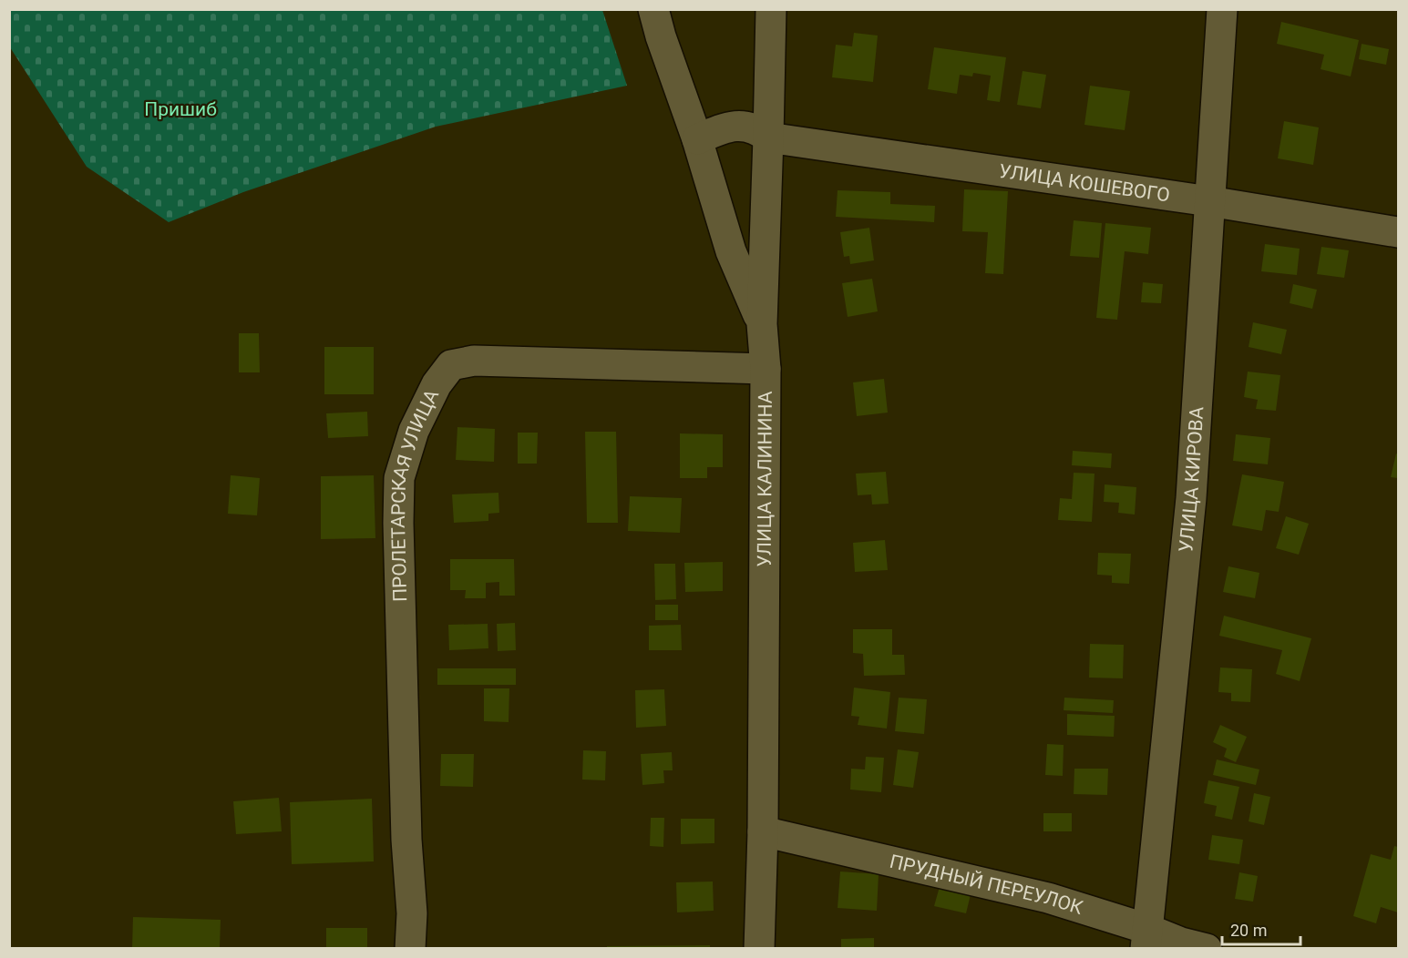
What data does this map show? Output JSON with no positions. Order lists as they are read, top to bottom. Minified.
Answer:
{"streets":{"street":["УЛИЦА КОШЕВОГО","УЛИЦА КАЛИНИНА","УЛИЦА КИРОВА","ПРОЛЕТАРСКАЯ УЛИЦА","ПРУДНЫЙ ПЕРЕУЛОК"]},"crossings":[["УЛИЦА КОШЕВОГО","УЛИЦА КАЛИНИНА"],["УЛИЦА КОШЕВОГО","УЛИЦА КИРОВА"],["УЛИЦА КАЛИНИНА","ПРОЛЕТАРСКАЯ УЛИЦА"],["УЛИЦА КАЛИНИНА","ПРУДНЫЙ ПЕРЕУЛОК"],["УЛИЦА КИРОВА","ПРУДНЫЙ ПЕРЕУЛОК"]],"parks":["Пришиб"],"scale_bar":"20 m"}
